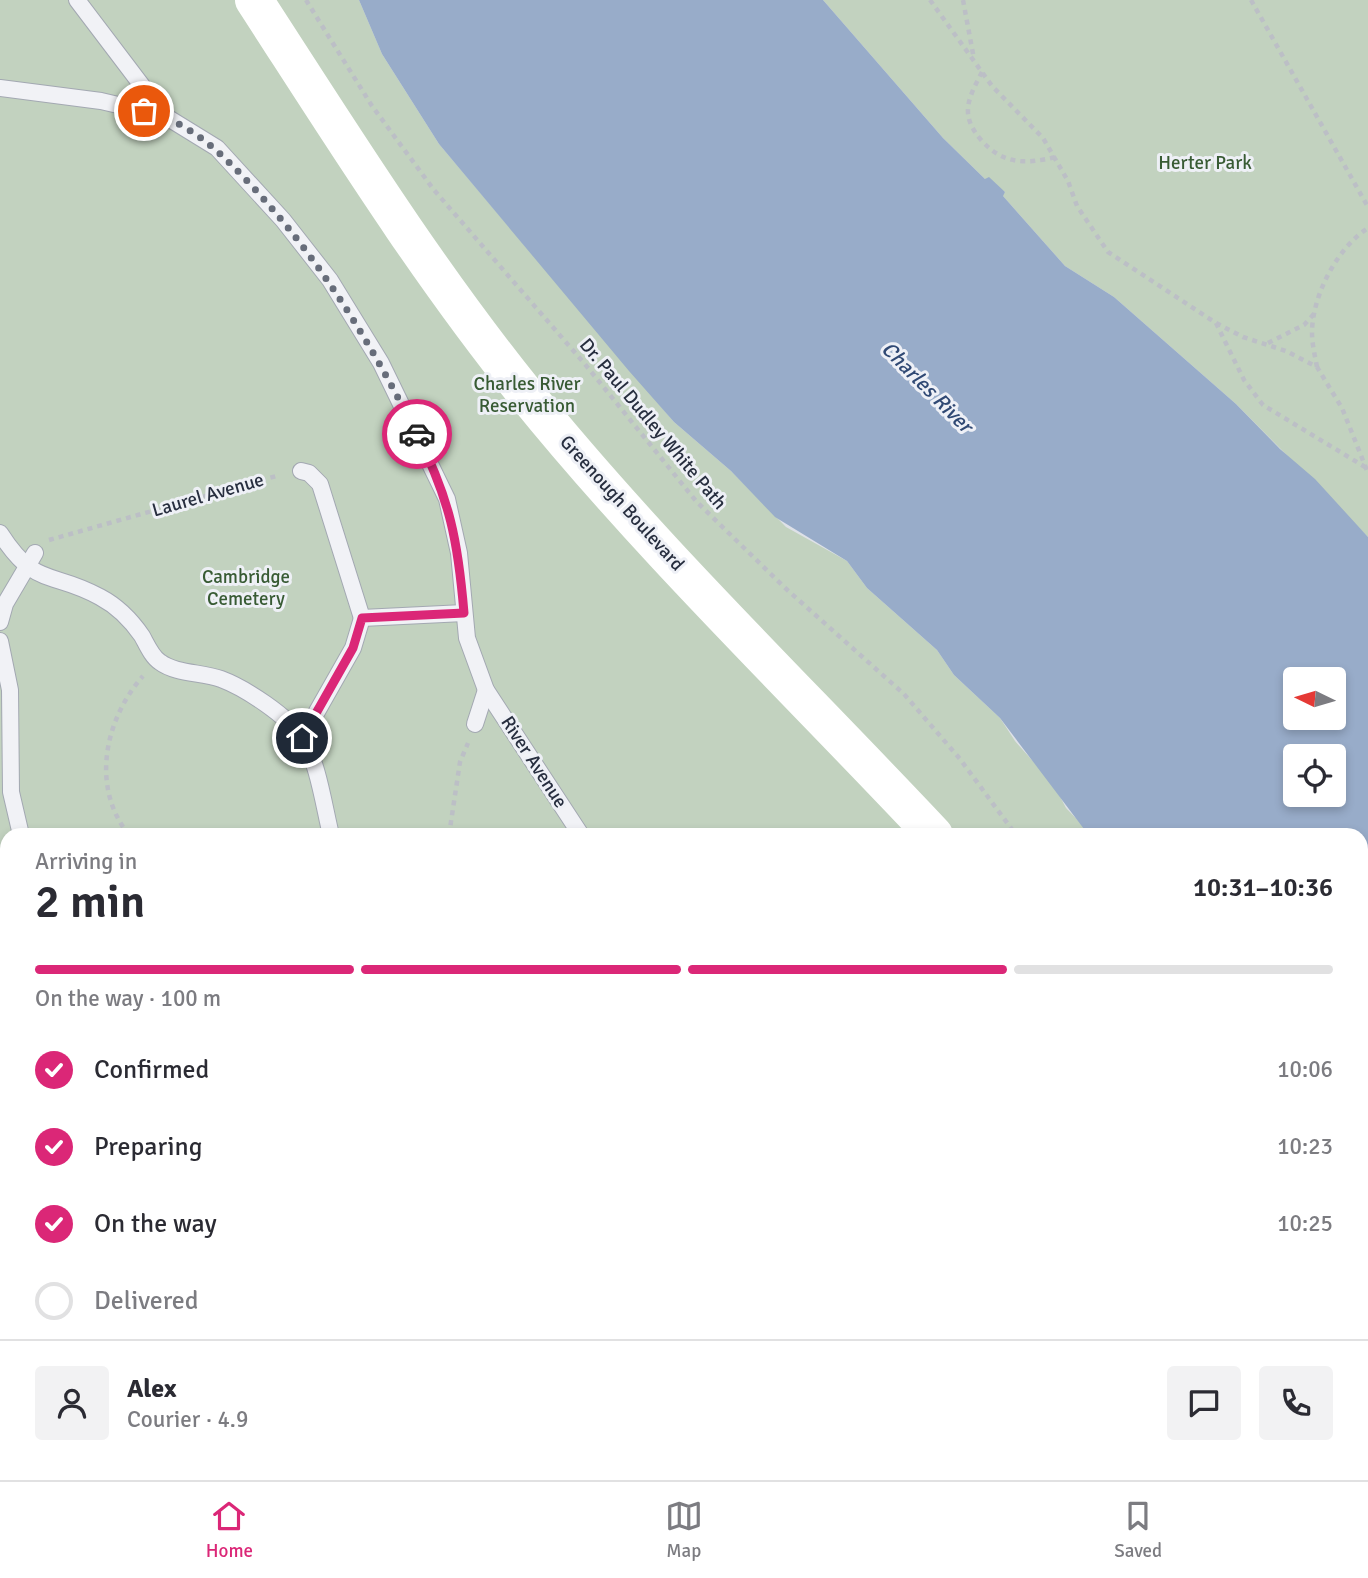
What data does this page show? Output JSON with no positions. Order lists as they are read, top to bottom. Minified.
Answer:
{"streets":{"main road":["Greenough Boulevard"],"lane":["River Avenue"],"path":["Dr. Paul Dudley White Path","Laurel Avenue"]},"water":["Charles River"],"parks":["Herter Park","Charles River Reservation","Cambridge Cemetery"],"north":"left","page":{"heading":["2 min","Arriving in","10:31–10:36"],"panel":["Alex","Courier · 4.9"],"bar":"On the way · 100 m","list":[["Confirmed","10:06"],["Preparing","10:23"],["On the way","10:25"],"Delivered"],"tabs":["Home","Map","Saved"]}}
